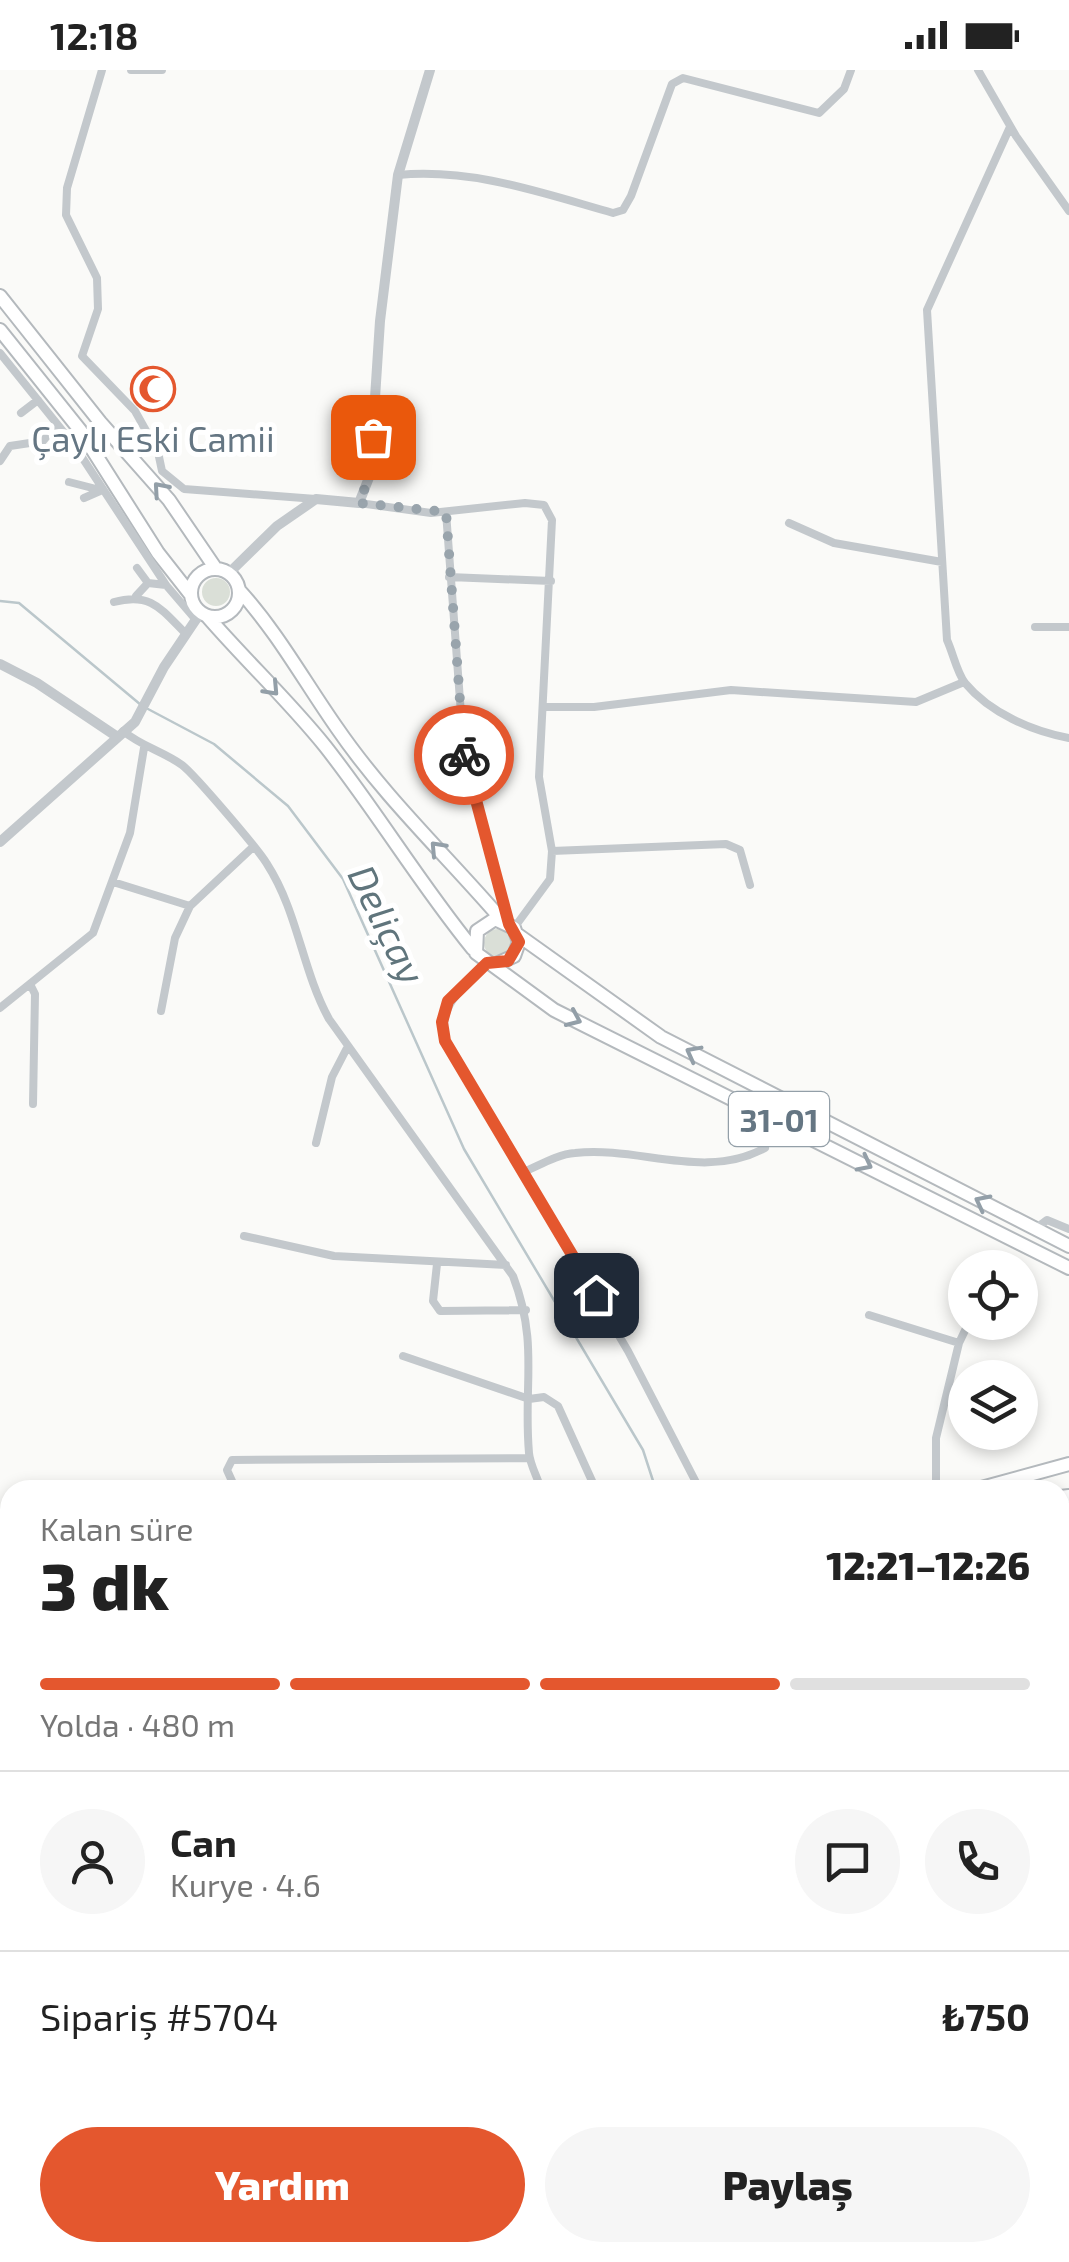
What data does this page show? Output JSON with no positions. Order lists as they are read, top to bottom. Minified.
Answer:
{"streets":{"highway":["31-01"]},"water":["Deliçay"],"places":{"mosque":["Çaylı Eski Camii"]},"page":{"status":"12:18","heading":["3 dk","Kalan süre","12:21–12:26"],"panel":["Can","Kurye · 4.6","Sipariş #5704","₺750"],"bar":"Yolda · 480 m","buttons":["Yardım","Paylaş"]}}
